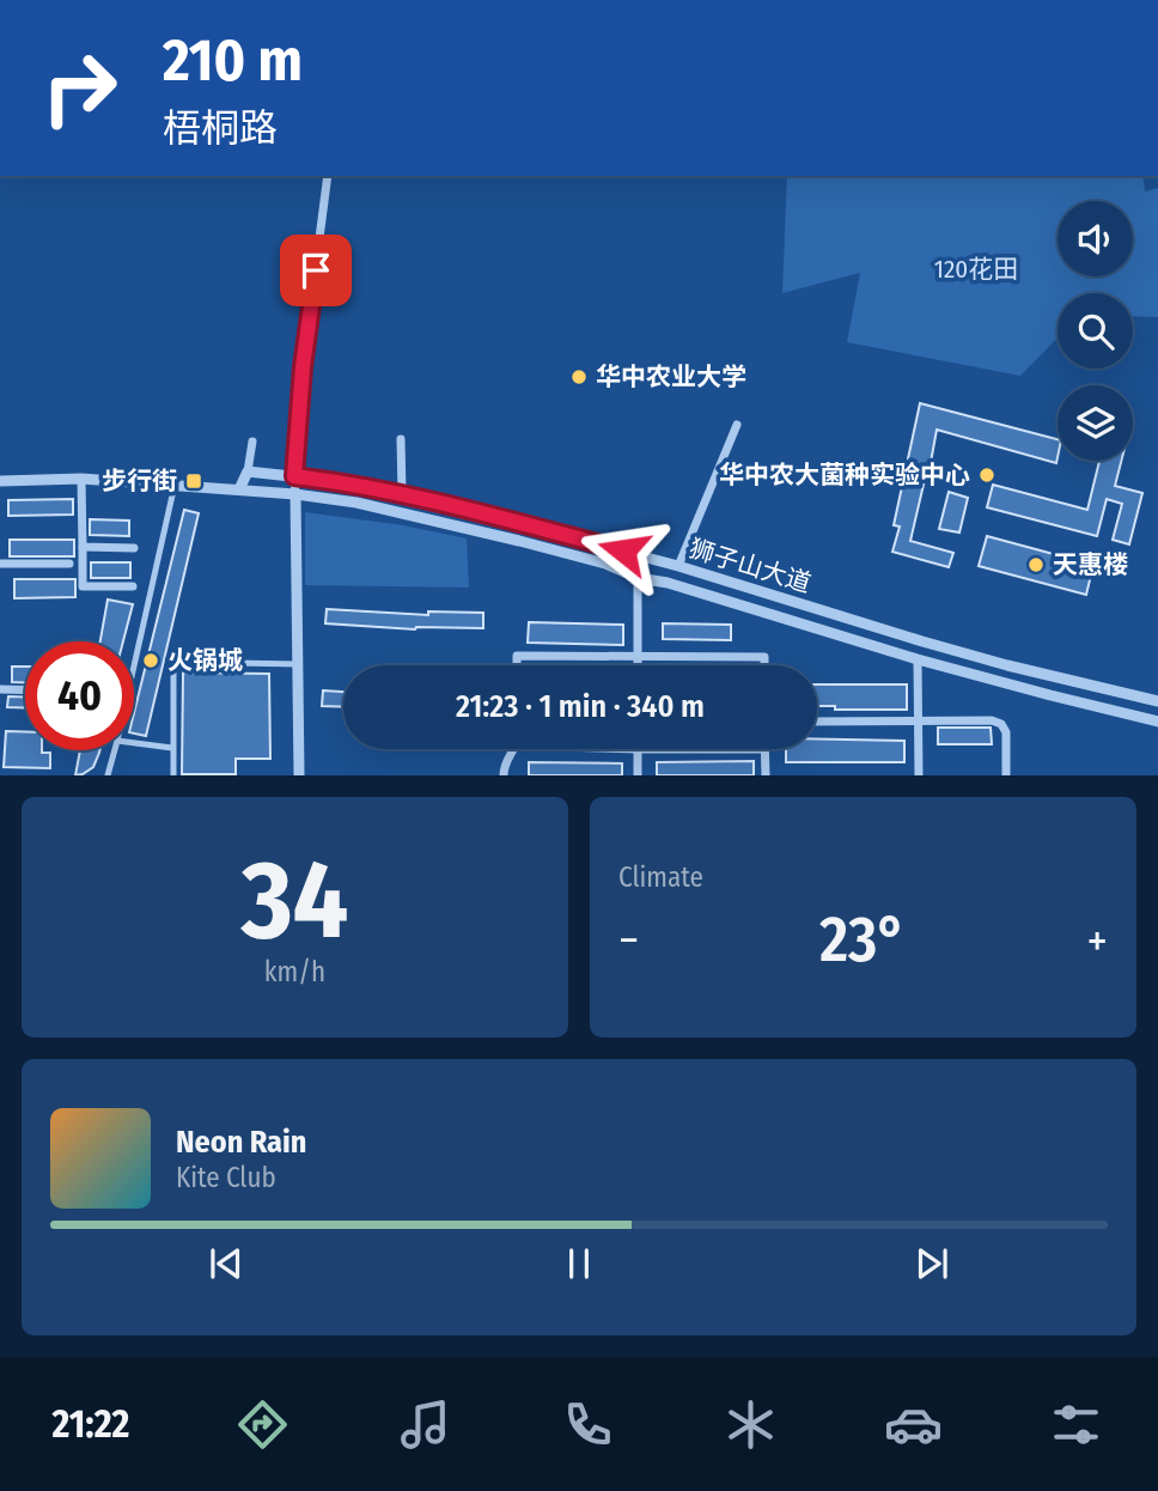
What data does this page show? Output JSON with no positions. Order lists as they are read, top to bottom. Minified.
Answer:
{"streets":{"street":["狮子山大道"]},"parks":["120花田"],"places":{"other":["华中农业大学","华中农大菌种实验中心","天惠楼","火锅城"],"transit":["步行街"]},"page":{"turn":["210 m","梧桐路"],"limit":"40","trip":"21:23 · 1 min · 340 m","tile":[["34","km/h"],"Climate"],"heat":["−","23°","+"],"song":["Neon Rain","Kite Club"],"tabs":"21:22"}}
